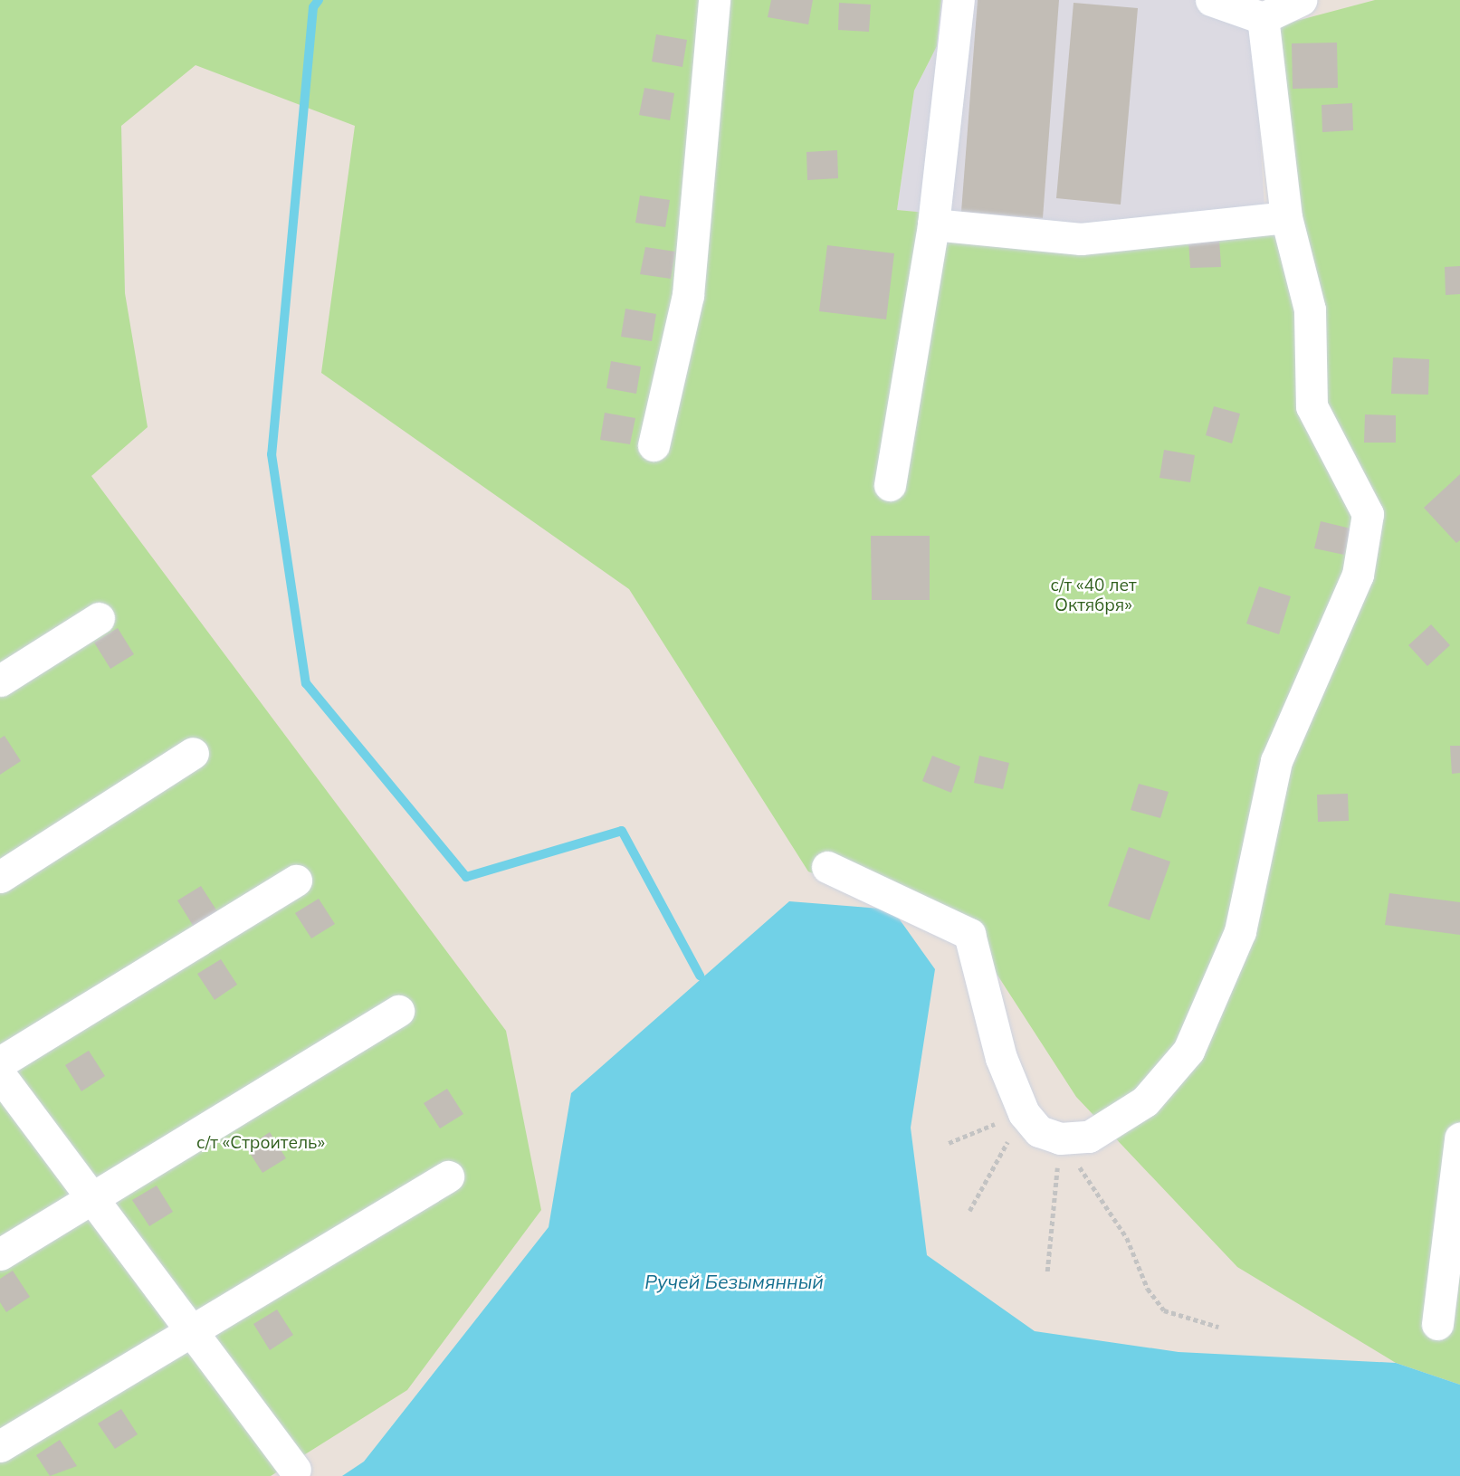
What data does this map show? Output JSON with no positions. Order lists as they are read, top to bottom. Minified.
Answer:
{"water":["Ручей Безымянный"],"parks":["с/т «40 лет Октября»","с/т «Строитель»"]}
